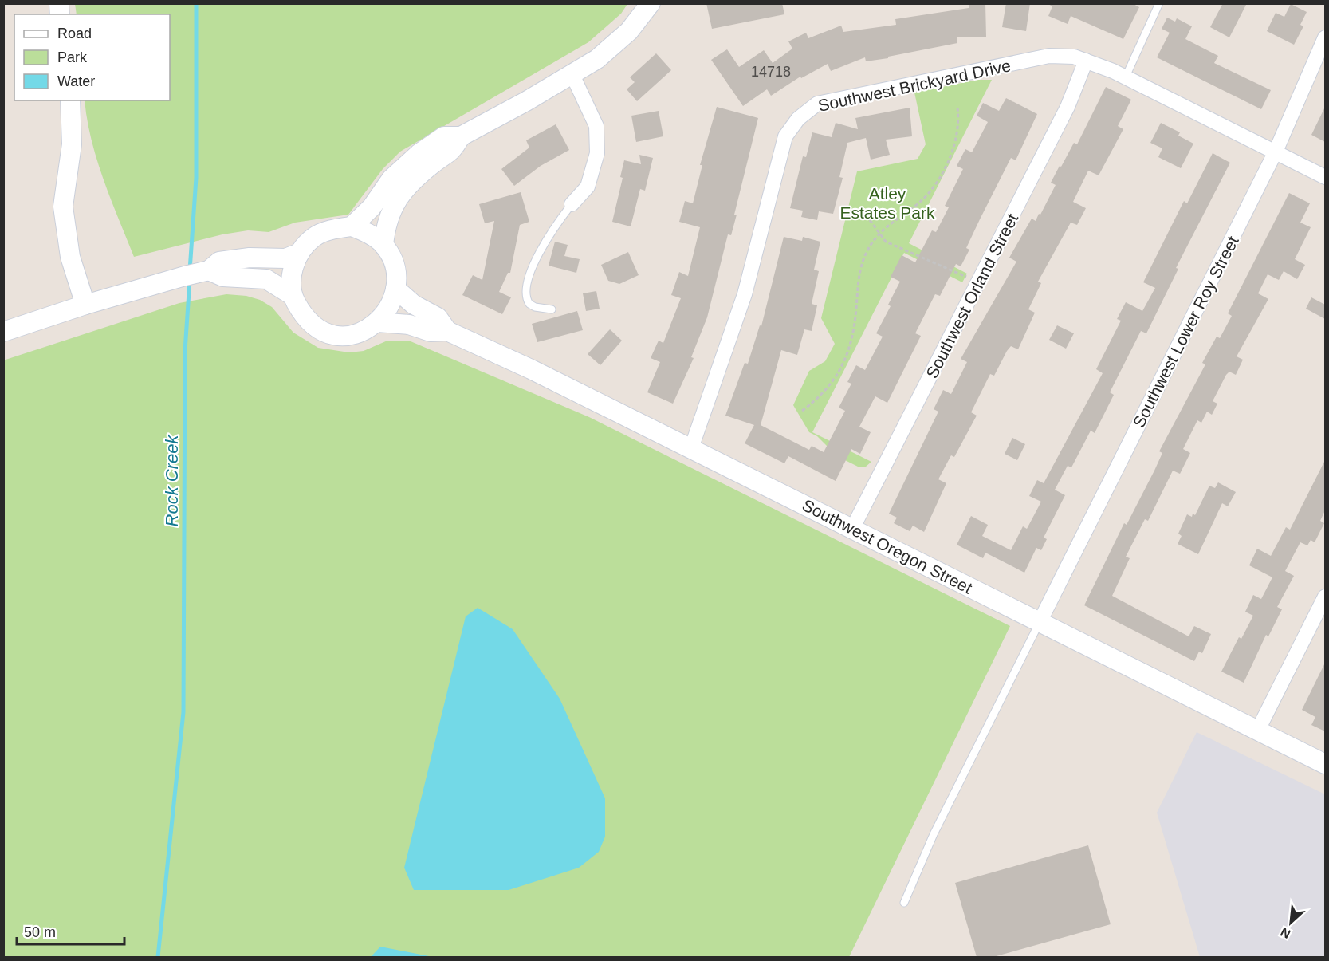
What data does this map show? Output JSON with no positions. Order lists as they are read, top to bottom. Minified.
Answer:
{"streets":{"main road":["Southwest Oregon Street"],"street":["Southwest Brickyard Drive","Southwest Orland Street","Southwest Lower Roy Street"]},"crossings":[["Southwest Brickyard Drive","Southwest Orland Street"],["Southwest Brickyard Drive","Southwest Lower Roy Street"],["Southwest Brickyard Drive","Southwest Oregon Street"],["Southwest Orland Street","Southwest Oregon Street"],["Southwest Lower Roy Street","Southwest Oregon Street"]],"water":["Rock Creek"],"parks":["Atley Estates Park"],"house_numbers":["14718"],"legend":["Road","Park","Water"],"scale_bar":"50 m","north":"bottom left"}
